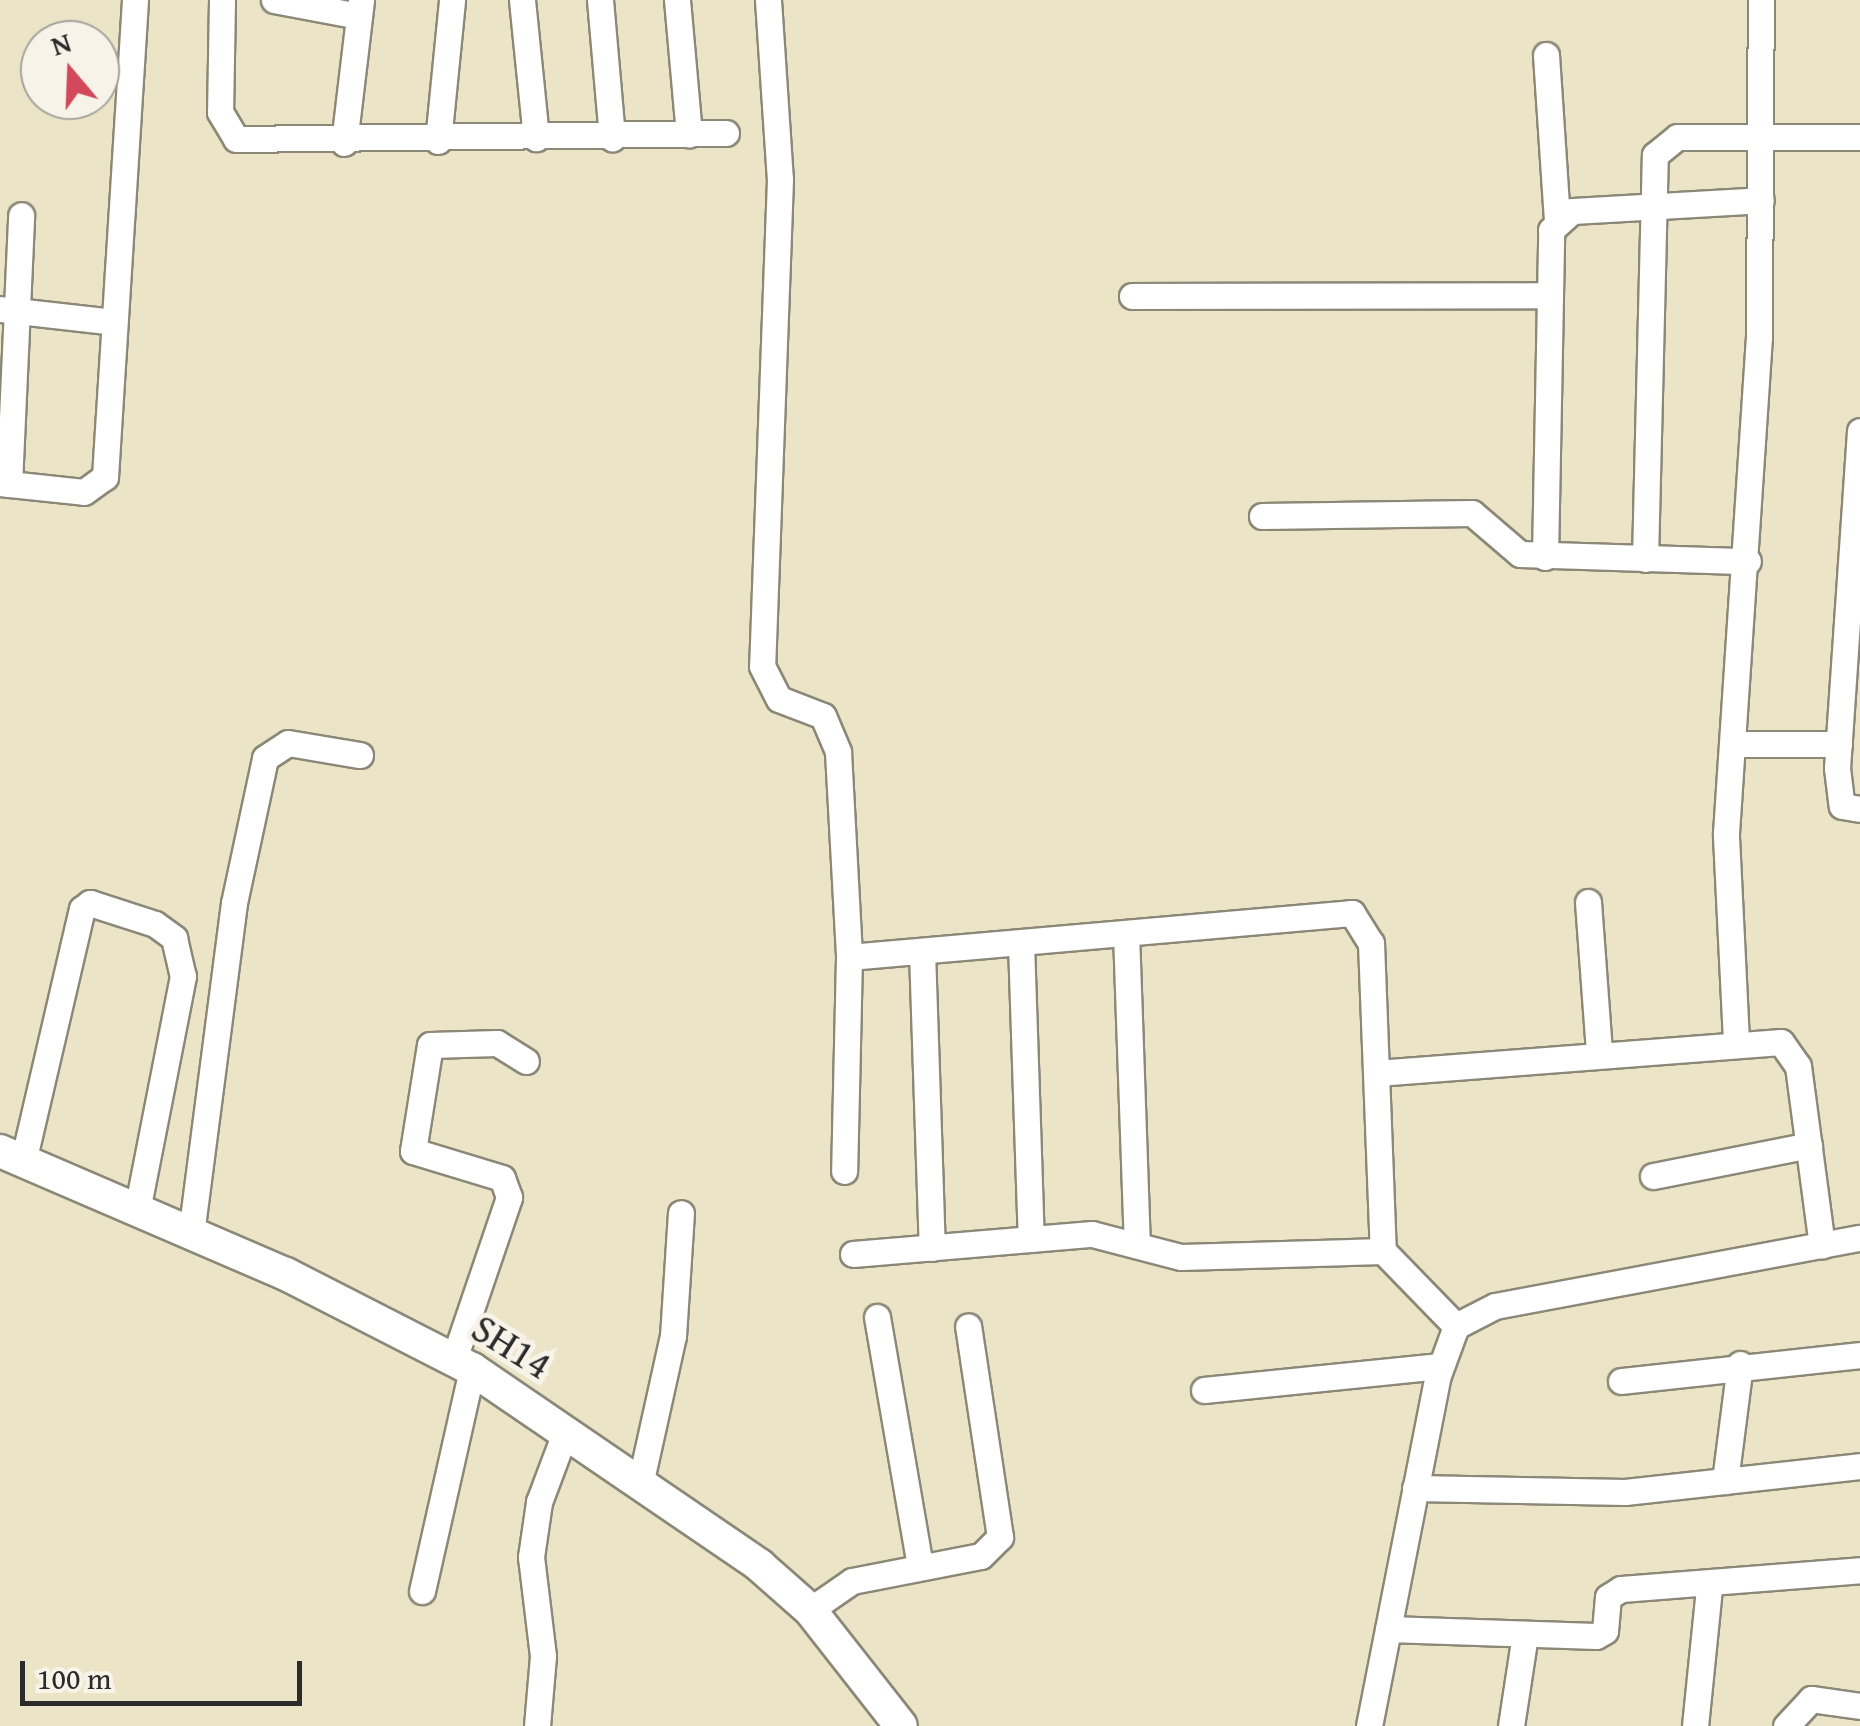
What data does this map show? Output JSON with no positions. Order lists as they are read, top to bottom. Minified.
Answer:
{"streets":{"main road":["SH14"]},"scale_bar":"100 m","north":"top"}
